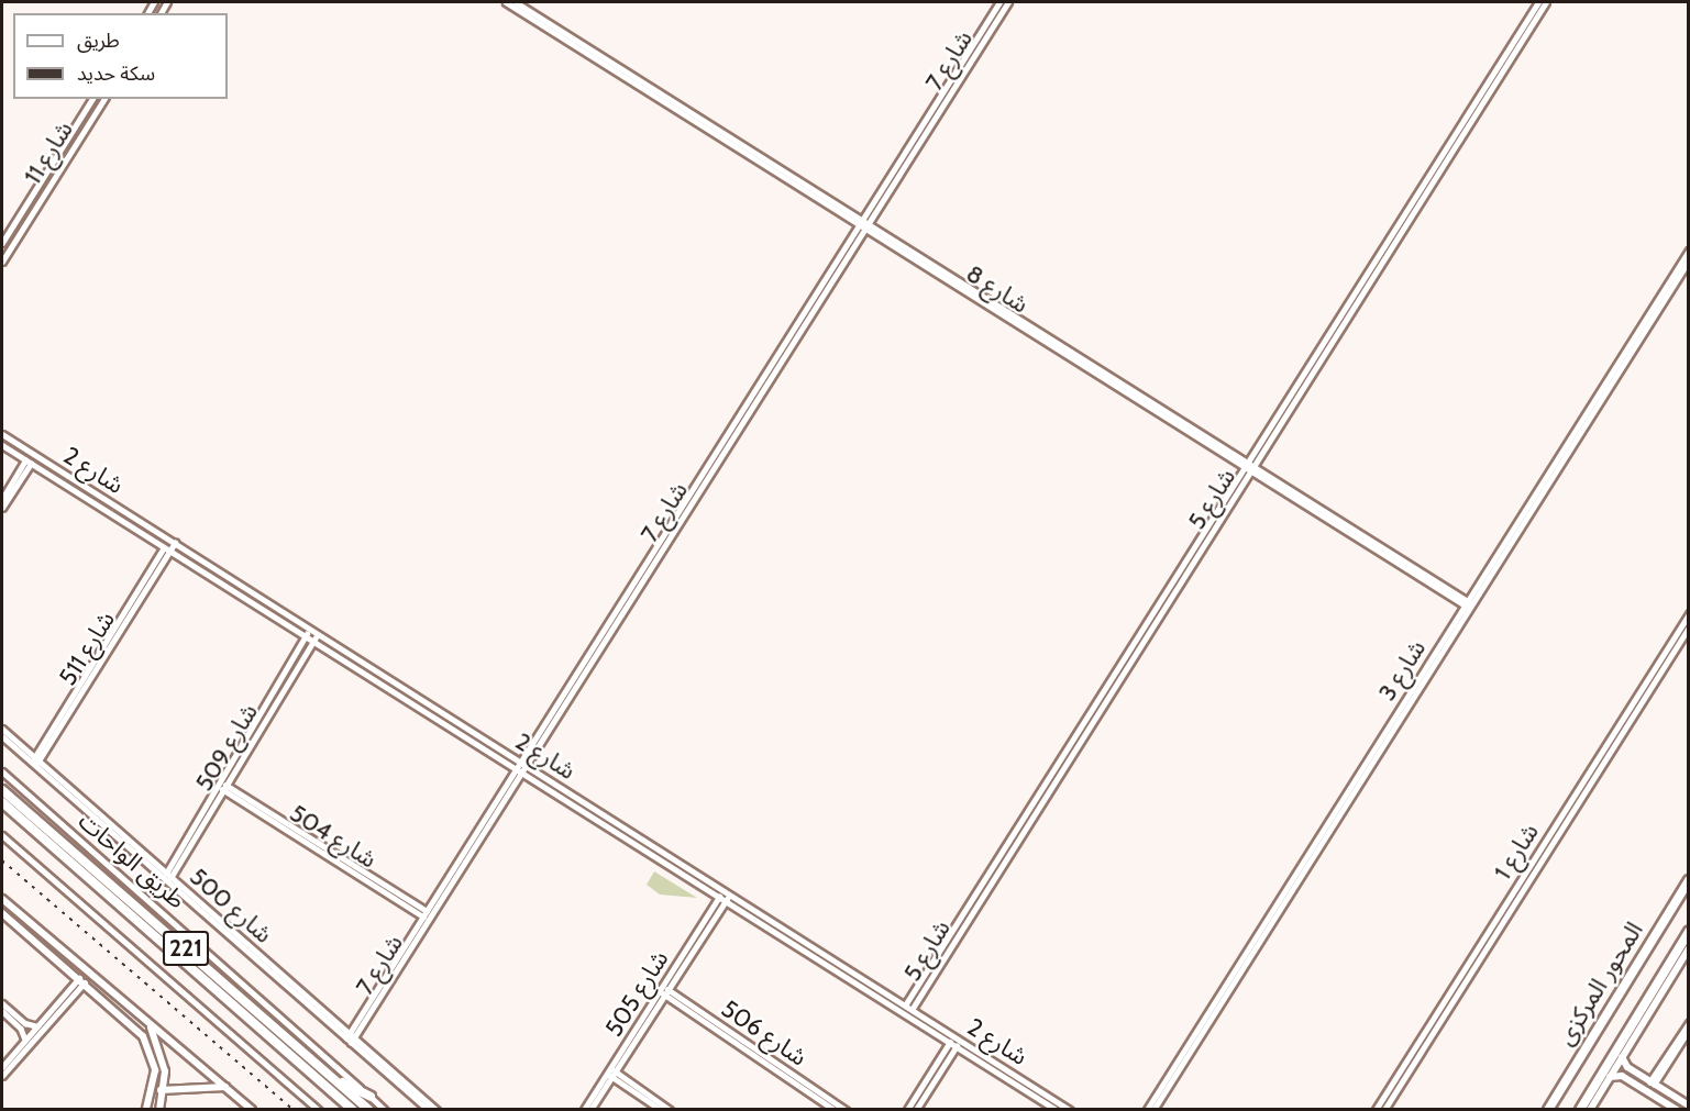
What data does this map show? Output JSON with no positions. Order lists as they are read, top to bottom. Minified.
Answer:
{"streets":{"highway":["طريق الواحات","221","المحور المركزى"],"street":["شارع 7","شارع 11","شارع 8","شارع 2","شارع 5","شارع 511","شارع 3","شارع 509","شارع 504","شارع 1","شارع 500","شارع 505","شارع 506"]},"crossings":[["شارع 7","شارع 8"],["شارع 7","شارع 2"],["شارع 7","شارع 504"],["شارع 7","شارع 500"],["شارع 8","شارع 5"],["شارع 8","شارع 3"],["شارع 2","شارع 5"],["شارع 2","شارع 511"],["شارع 2","شارع 509"],["شارع 2","شارع 505"],["شارع 511","شارع 500"],["شارع 509","شارع 504"],["شارع 509","شارع 500"],["شارع 505","شارع 506"]],"legend":["طريق","سكة حديد"]}
